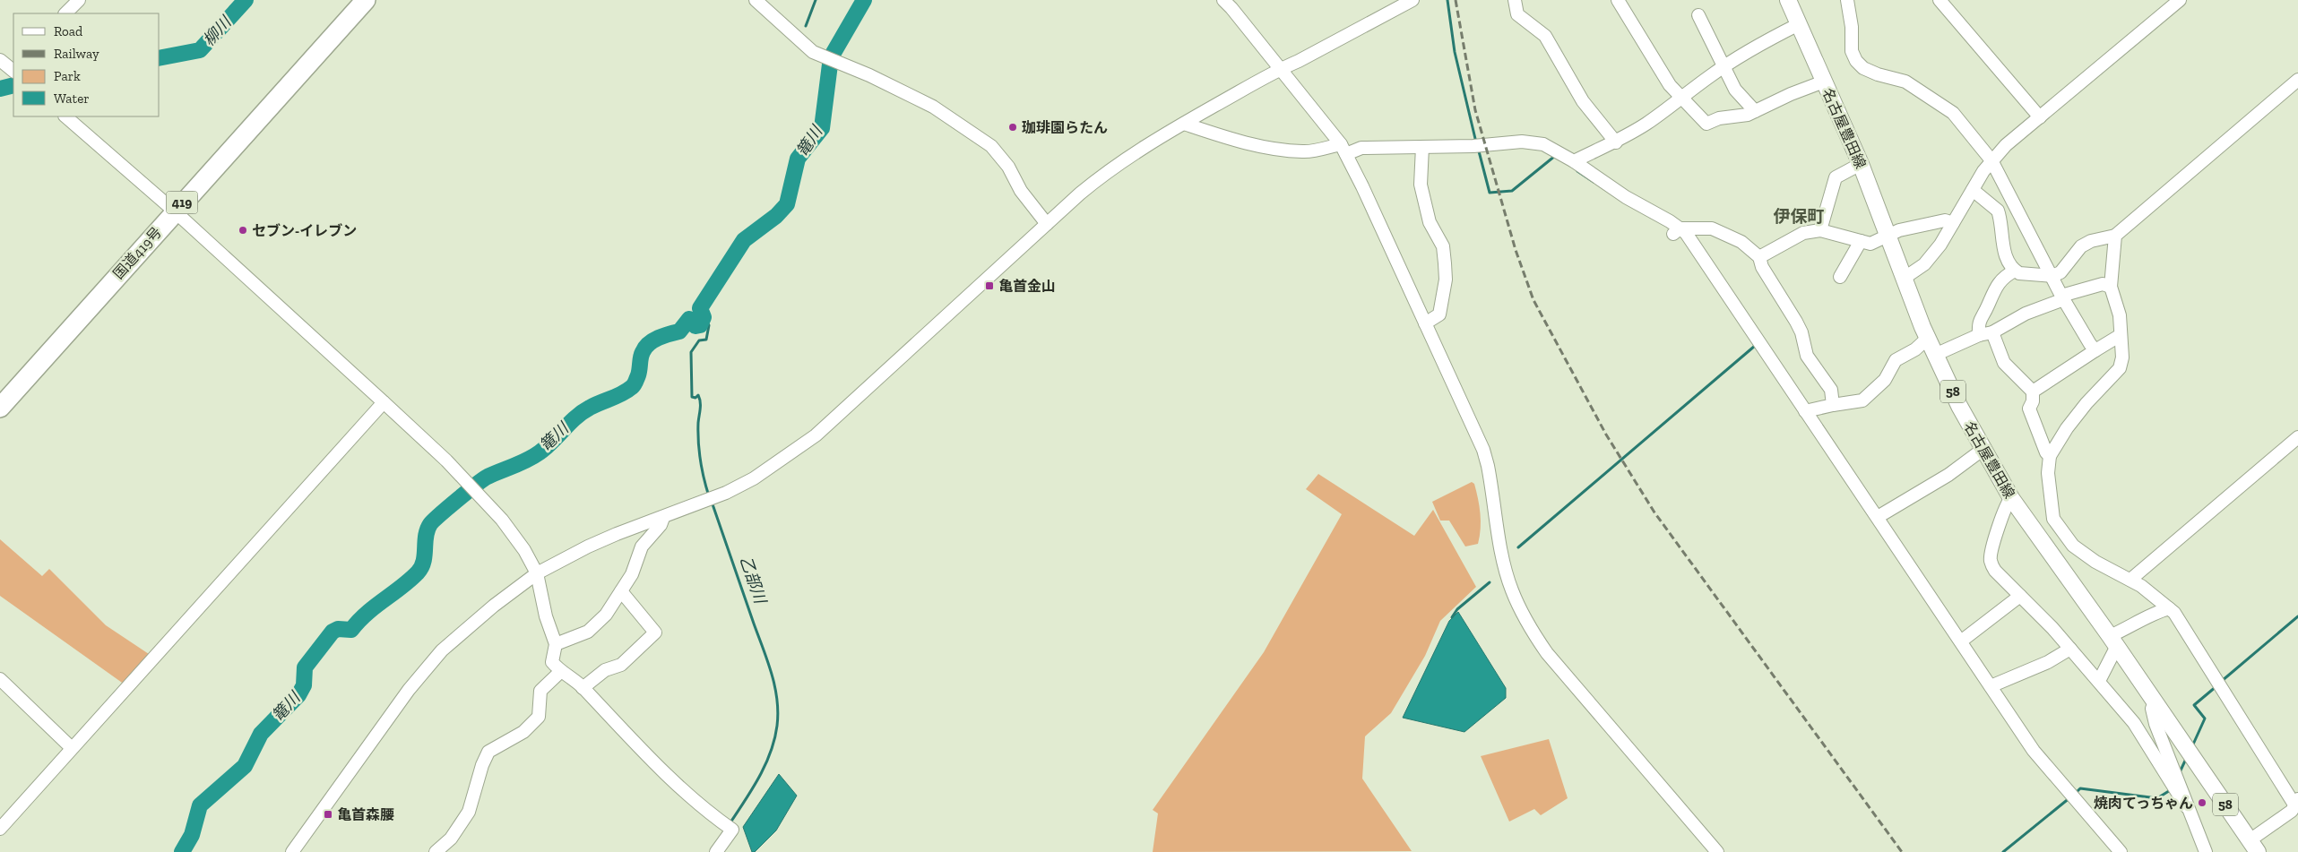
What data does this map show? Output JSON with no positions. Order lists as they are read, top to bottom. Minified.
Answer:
{"streets":{"highway":["419","国道419号"],"main road":["名古屋豊田線","58"]},"districts":["伊保町"],"water":["柳川","篭川","乙部川"],"places":{"other":["珈琲園らたん","セブン-イレブン","焼肉てっちゃん"],"transit":["亀首金山","亀首森腰"]},"legend":["Road","Railway","Park","Water"]}
